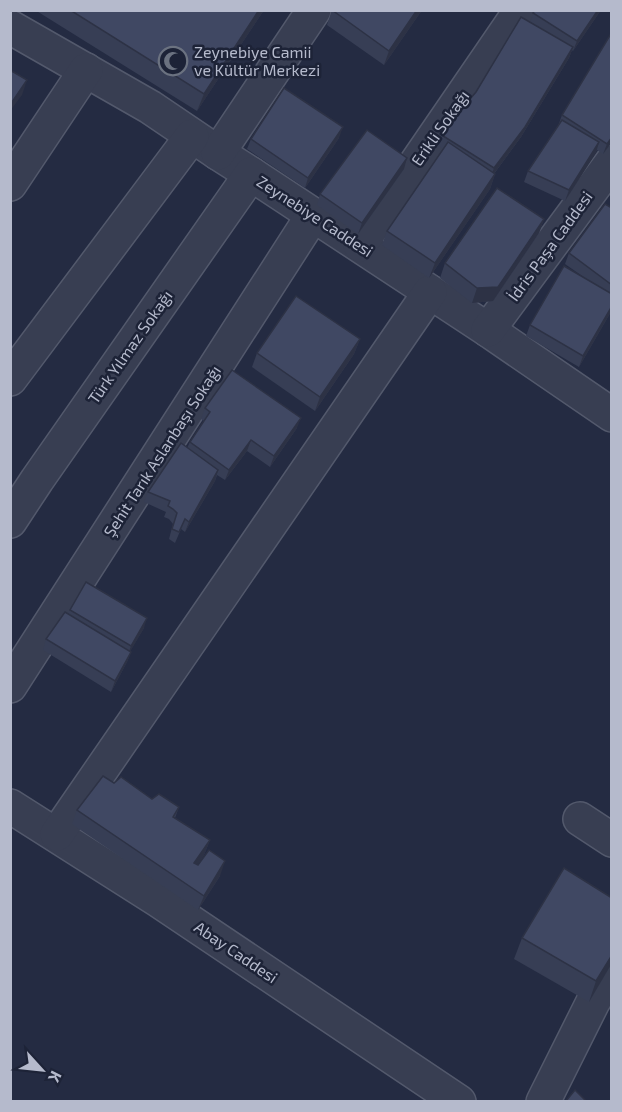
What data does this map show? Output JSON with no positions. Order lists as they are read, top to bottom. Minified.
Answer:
{"streets":{"street":["Erikli Sokağı","Zeynebiye Caddesi","İdris Paşa Caddesi","Türk Yılmaz Sokağı","Şehit Tarık Aslanbaşı Sokağı","Abay Caddesi"]},"crossings":[["Erikli Sokağı","Zeynebiye Caddesi"],["Zeynebiye Caddesi","İdris Paşa Caddesi"],["Zeynebiye Caddesi","Türk Yılmaz Sokağı"],["Zeynebiye Caddesi","Şehit Tarık Aslanbaşı Sokağı"]],"places":{"mosque":["Zeynebiye Camii ve Kültür Merkezi"]},"north":"bottom right"}
